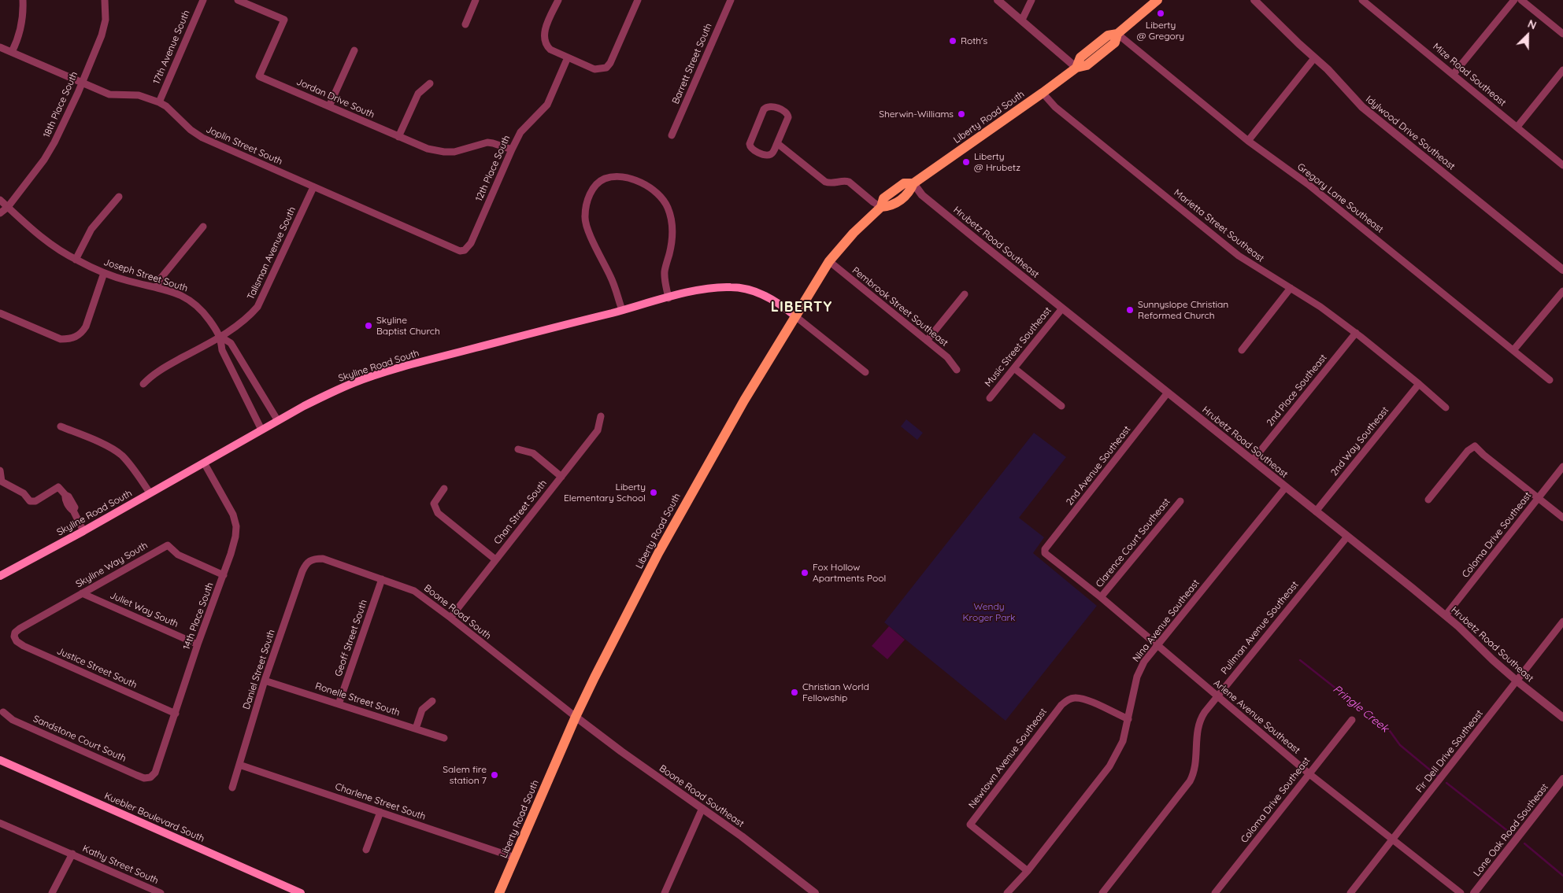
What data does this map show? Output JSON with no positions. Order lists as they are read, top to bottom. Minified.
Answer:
{"streets":{"main road":["Liberty Road South","Skyline Road South","Kuebler Boulevard South"],"street":["17th Avenue South","Barrett Street South","Mize Road Southeast","Jordan Drive South","18th Place South","Idylwood Drive Southeast","Joplin Street South","12th Place South","Gregory Lane Southeast","Marietta Street Southeast","Hrubetz Road Southeast","Talisman Avenue South","Joseph Street South","Pembrook Street Southeast","Music Street Southeast","2nd Place Southeast","2nd Way Southeast","2nd Avenue Southeast","Chan Street South","Coloma Drive Southeast","Clarence Court Southeast","Skyline Way South","Juliet Way South","Boone Road South","14th Place South","Nina Avenue Southeast","Pullman Avenue Southeast","Geoff Street South","Justice Street South","Daniel Street South","Ronelle Street South","Arlene Avenue Southeast","Sandstone Court South","Fir Dell Drive Southeast","Newtown Avenue Southeast","Boone Road Southeast","Charlene Street South","Lone Oak Road Southeast","Kathy Street South"]},"crossings":[["17th Avenue South","Joplin Street South"],["Jordan Drive South","12th Place South"],["18th Place South","Joplin Street South"],["18th Place South","Joseph Street South"],["Liberty Road South","Gregory Lane Southeast"],["Liberty Road South","Marietta Street Southeast"],["Liberty Road South","Hrubetz Road Southeast"],["Liberty Road South","Pembrook Street Southeast"],["Liberty Road South","Skyline Road South"],["Liberty Road South","Boone Road South"],["Liberty Road South","Boone Road Southeast"],["Liberty Road South","Charlene Street South"],["Joplin Street South","12th Place South"],["Joplin Street South","Talisman Avenue South"],["Marietta Street Southeast","2nd Place Southeast"],["Marietta Street Southeast","2nd Way Southeast"],["Hrubetz Road Southeast","Music Street Southeast"],["Hrubetz Road Southeast","2nd Place Southeast"],["Hrubetz Road Southeast","2nd Way Southeast"],["Hrubetz Road Southeast","2nd Avenue Southeast"],["Hrubetz Road Southeast","Coloma Drive Southeast"],["Hrubetz Road Southeast","Nina Avenue Southeast"],["Hrubetz Road Southeast","Pullman Avenue Southeast"],["Hrubetz Road Southeast","Fir Dell Drive Southeast"],["Talisman Avenue South","Joseph Street South"],["Joseph Street South","Skyline Road South"],["Skyline Road South","14th Place South"],["2nd Avenue Southeast","Arlene Avenue Southeast"],["Chan Street South","Boone Road South"],["Coloma Drive Southeast","Arlene Avenue Southeast"],["Clarence Court Southeast","Arlene Avenue Southeast"],["Skyline Way South","Juliet Way South"],["Skyline Way South","14th Place South"],["Skyline Way South","Justice Street South"],["Juliet Way South","14th Place South"],["Boone Road South","Geoff Street South"],["Boone Road South","Daniel Street South"],["Boone Road South","Boone Road Southeast"],["14th Place South","Justice Street South"],["14th Place South","Sandstone Court South"],["Nina Avenue Southeast","Arlene Avenue Southeast"],["Nina Avenue Southeast","Newtown Avenue Southeast"],["Pullman Avenue Southeast","Arlene Avenue Southeast"],["Geoff Street South","Ronelle Street South"],["Daniel Street South","Ronelle Street South"],["Daniel Street South","Charlene Street South"],["Arlene Avenue Southeast","Fir Dell Drive Southeast"]],"districts":["LIBERTY"],"water":["Pringle Creek"],"parks":["Wendy Kroger Park"],"places":["Liberty @ Gregory","Roth's","Sherwin-Williams","Liberty @ Hrubetz","Sunnyslope Christian Reformed Church","Skyline Baptist Church","Liberty Elementary School","Fox Hollow Apartments Pool","Christian World Fellowship","Salem fire station 7"],"north":"top right"}
